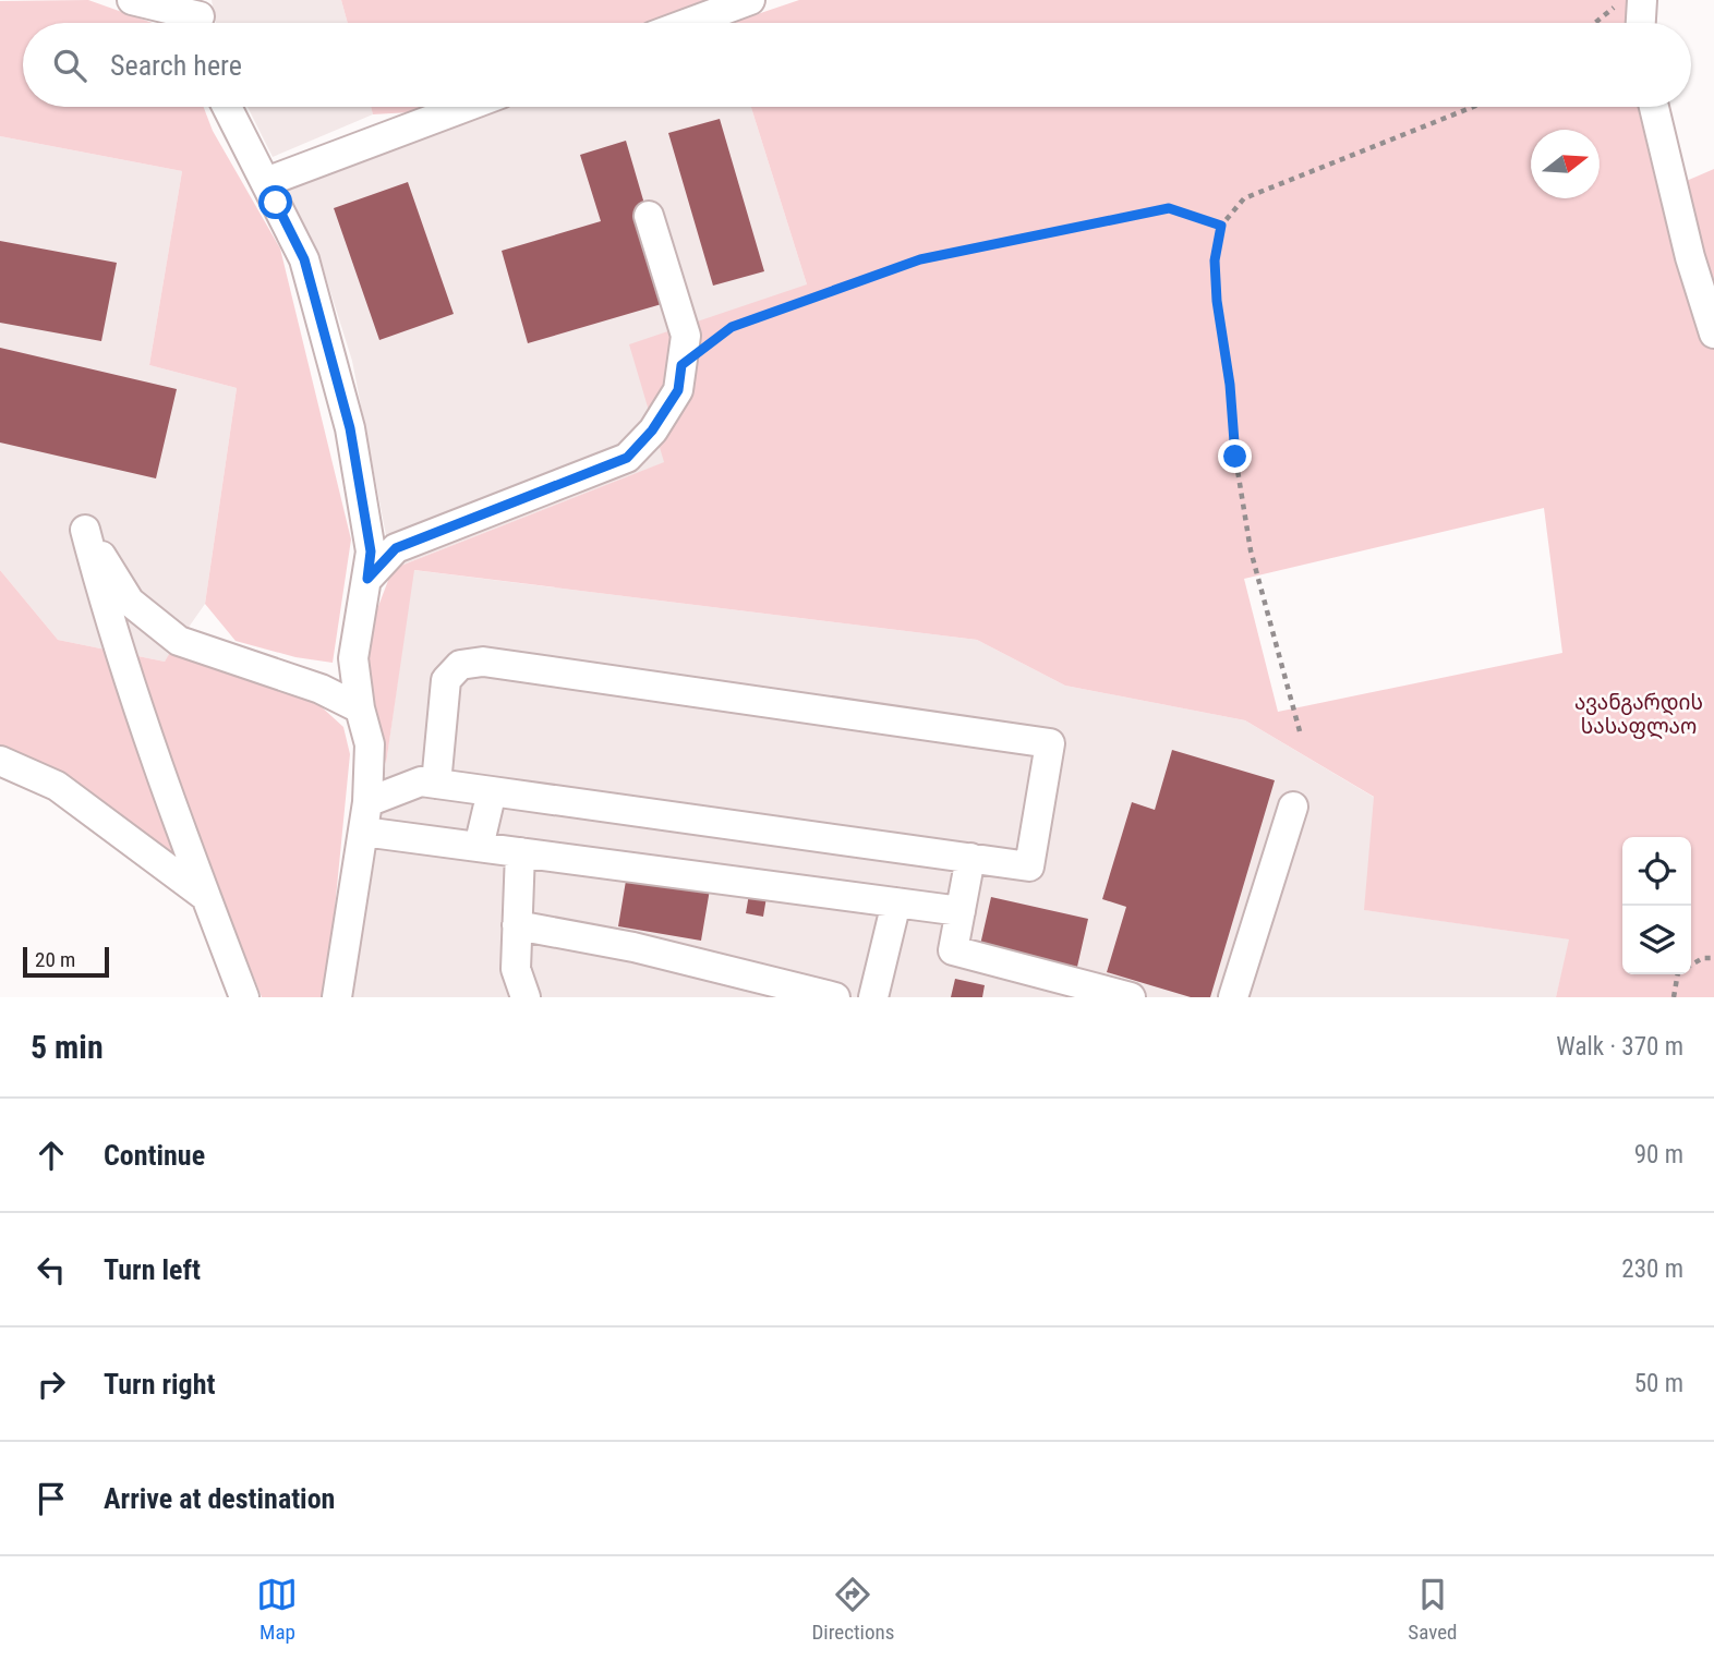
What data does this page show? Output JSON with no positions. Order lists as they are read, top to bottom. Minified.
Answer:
{"parks":["ავანგარდის სასაფლაო"],"scale_bar":"20 m","north":"right","page":{"search":"Search here","scale":"20 m","heading":["5 min","Walk · 370 m"],"list":[["Continue","90 m"],["Turn left","230 m"],["Turn right","50 m"],"Arrive at destination"],"nav":["Map","Directions","Saved"]}}
